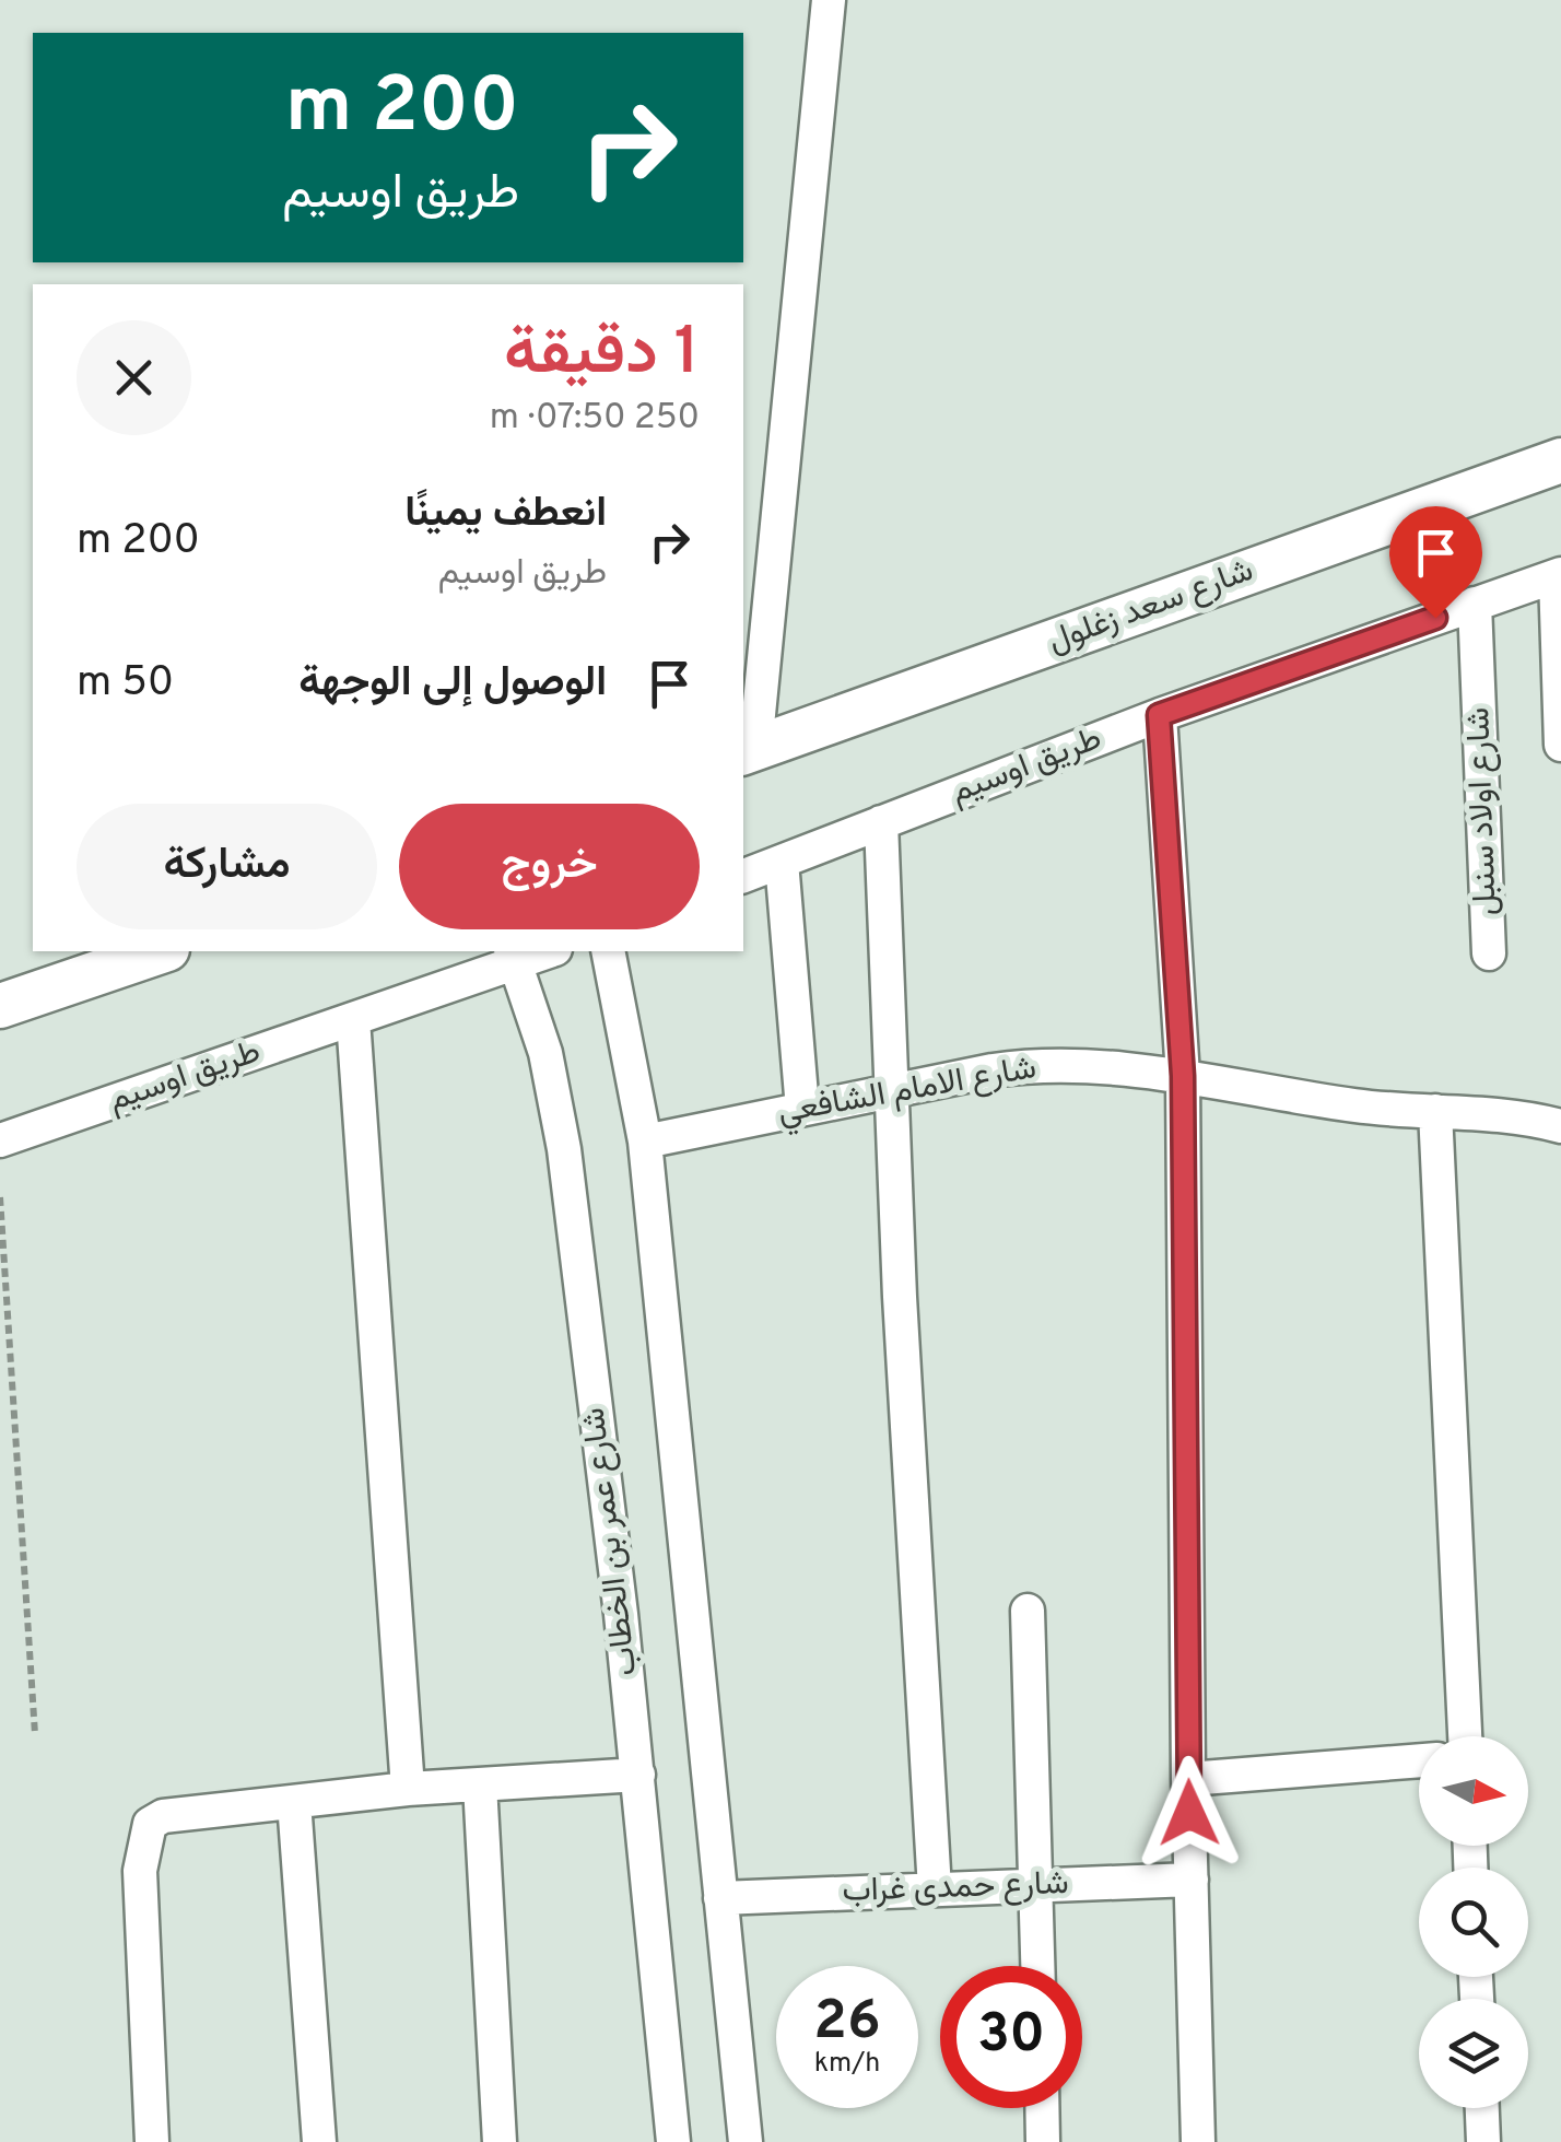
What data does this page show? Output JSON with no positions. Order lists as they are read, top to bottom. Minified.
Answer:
{"streets":{"street":["شارع سعد زغلول","طريق اوسيم","شارع اولاد سنبل","شارع الامام الشافعي","شارع عمر بن الخطاب","شارع حمدى غراب"]},"crossings":[["طريق اوسيم","شارع اولاد سنبل"],["طريق اوسيم","شارع عمر بن الخطاب"]],"north":"right","page":{"turn":["200 m","طريق اوسيم"],"heading":["1 دقيقة","250 m · 07:50"],"list":[{"name":"انعطف يمينًا","note":"طريق اوسيم","value":"200 m"},{"name":"الوصول إلى الوجهة","value":"50 m"}],"buttons":["خروج","مشاركة"],"speed":"26 km/h","limit":"30"}}
